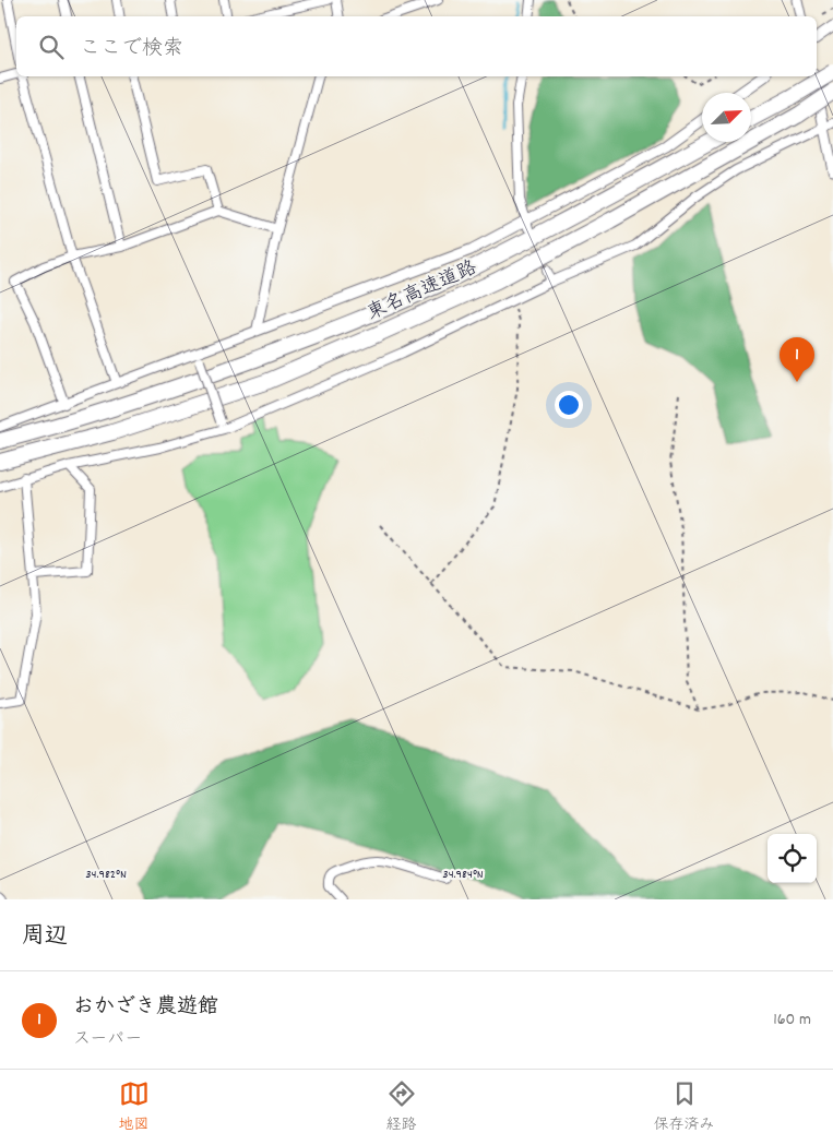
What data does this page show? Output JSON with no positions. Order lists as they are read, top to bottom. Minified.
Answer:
{"streets":{"highway":["東名高速道路"]},"north":"top right","page":{"search":"ここで検索","pins":"1","heading":"周辺","list":[{"mark":"1","name":"おかざき農遊館","note":"スーパー","value":"160 m"}],"nav":["地図","経路","保存済み"]},"coordinates":["34.982°N","34.984°N"]}
